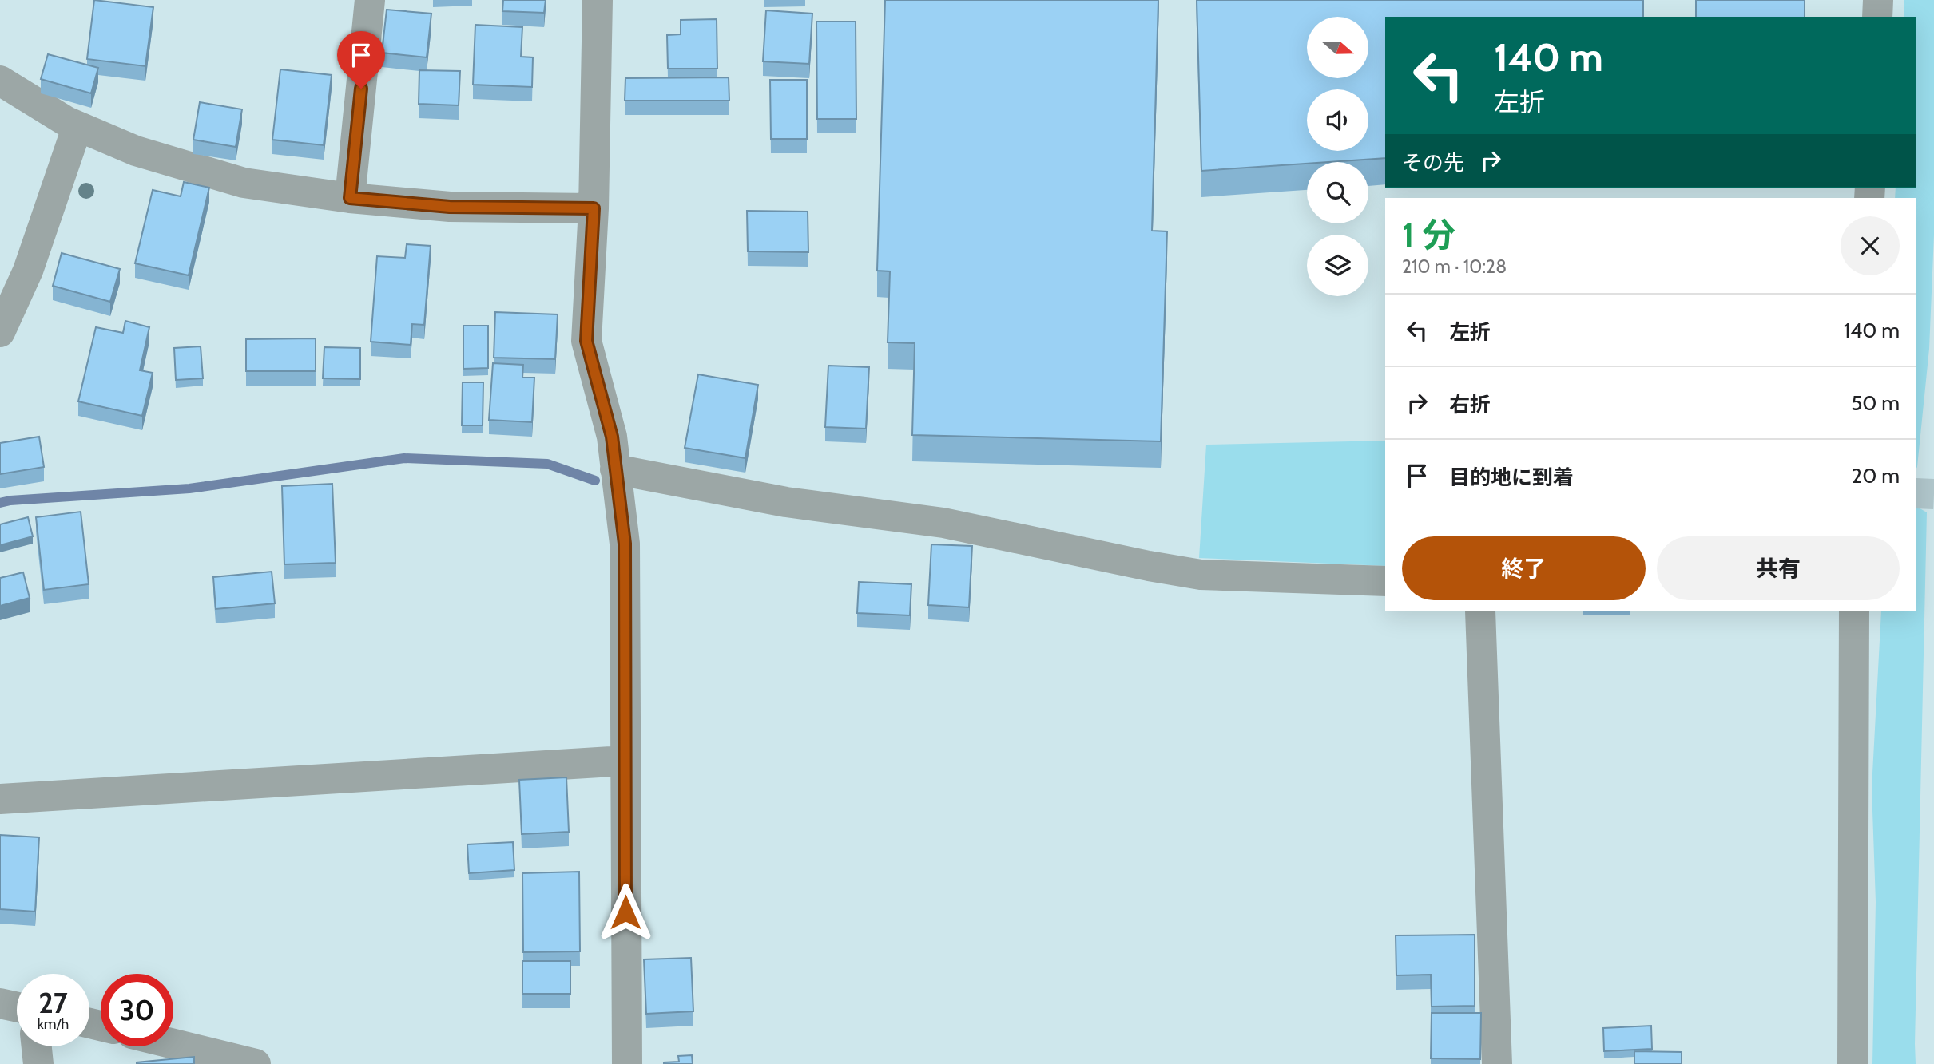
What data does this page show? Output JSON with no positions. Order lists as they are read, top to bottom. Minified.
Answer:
{"north":"right","page":{"turn":["140 m","左折"],"then":"その先","heading":["1 分","210 m · 10:28"],"list":[{"name":"左折","value":"140 m"},{"name":"右折","value":"50 m"},{"name":"目的地に到着","value":"20 m"}],"buttons":["終了","共有"],"speed":"27 km/h","limit":"30"}}
